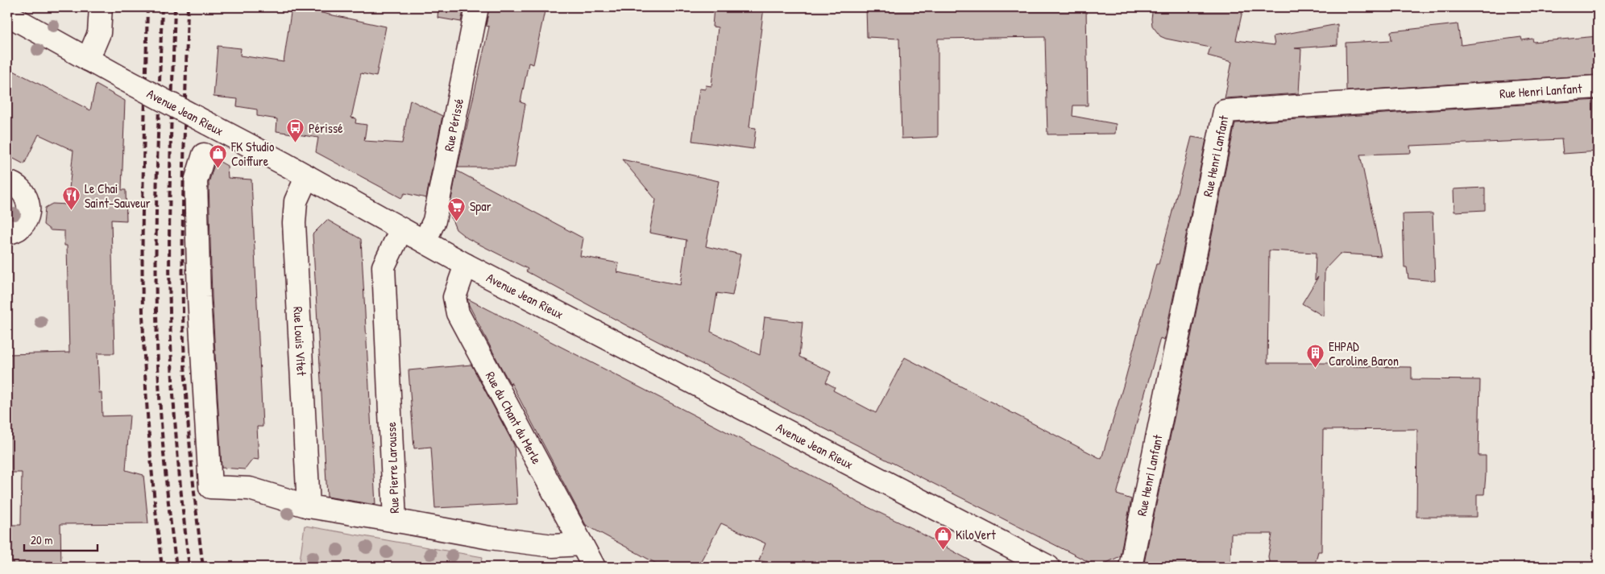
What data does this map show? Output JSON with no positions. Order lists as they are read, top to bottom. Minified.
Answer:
{"streets":{"street":["Rue Henri Lanfant","Avenue Jean Rieux","Rue Périssé","Rue Louis Vitet","Rue du Chant du Merle","Rue Pierre Larousse"]},"crossings":[["Avenue Jean Rieux","Rue Périssé"],["Avenue Jean Rieux","Rue Louis Vitet"],["Avenue Jean Rieux","Rue du Chant du Merle"],["Avenue Jean Rieux","Rue Pierre Larousse"],["Rue du Chant du Merle","Rue Pierre Larousse"]],"places":{"bus stop":["Périssé"],"shop":["FK Studio Coiffure","KiloVert"],"restaurant":["Le Chai Saint-Sauveur"],"supermarket":["Spar"],"building":["EHPAD Caroline Baron"]},"scale_bar":"20 m"}
